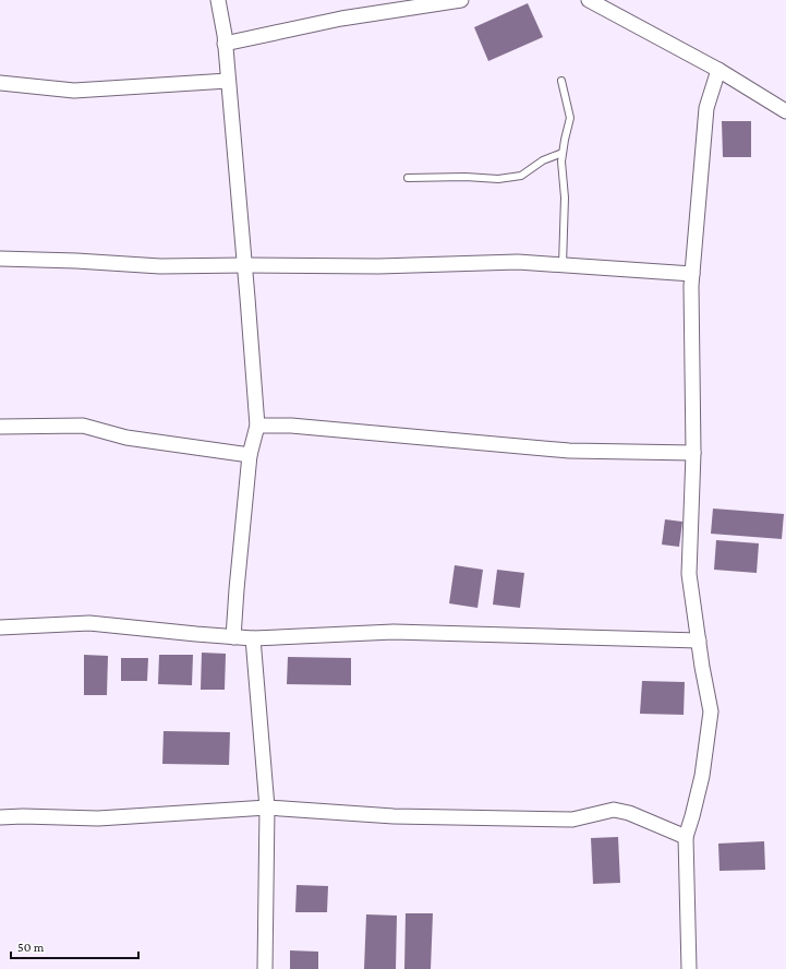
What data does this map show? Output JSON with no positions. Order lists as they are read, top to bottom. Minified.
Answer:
{"scale_bar":"50 m"}
